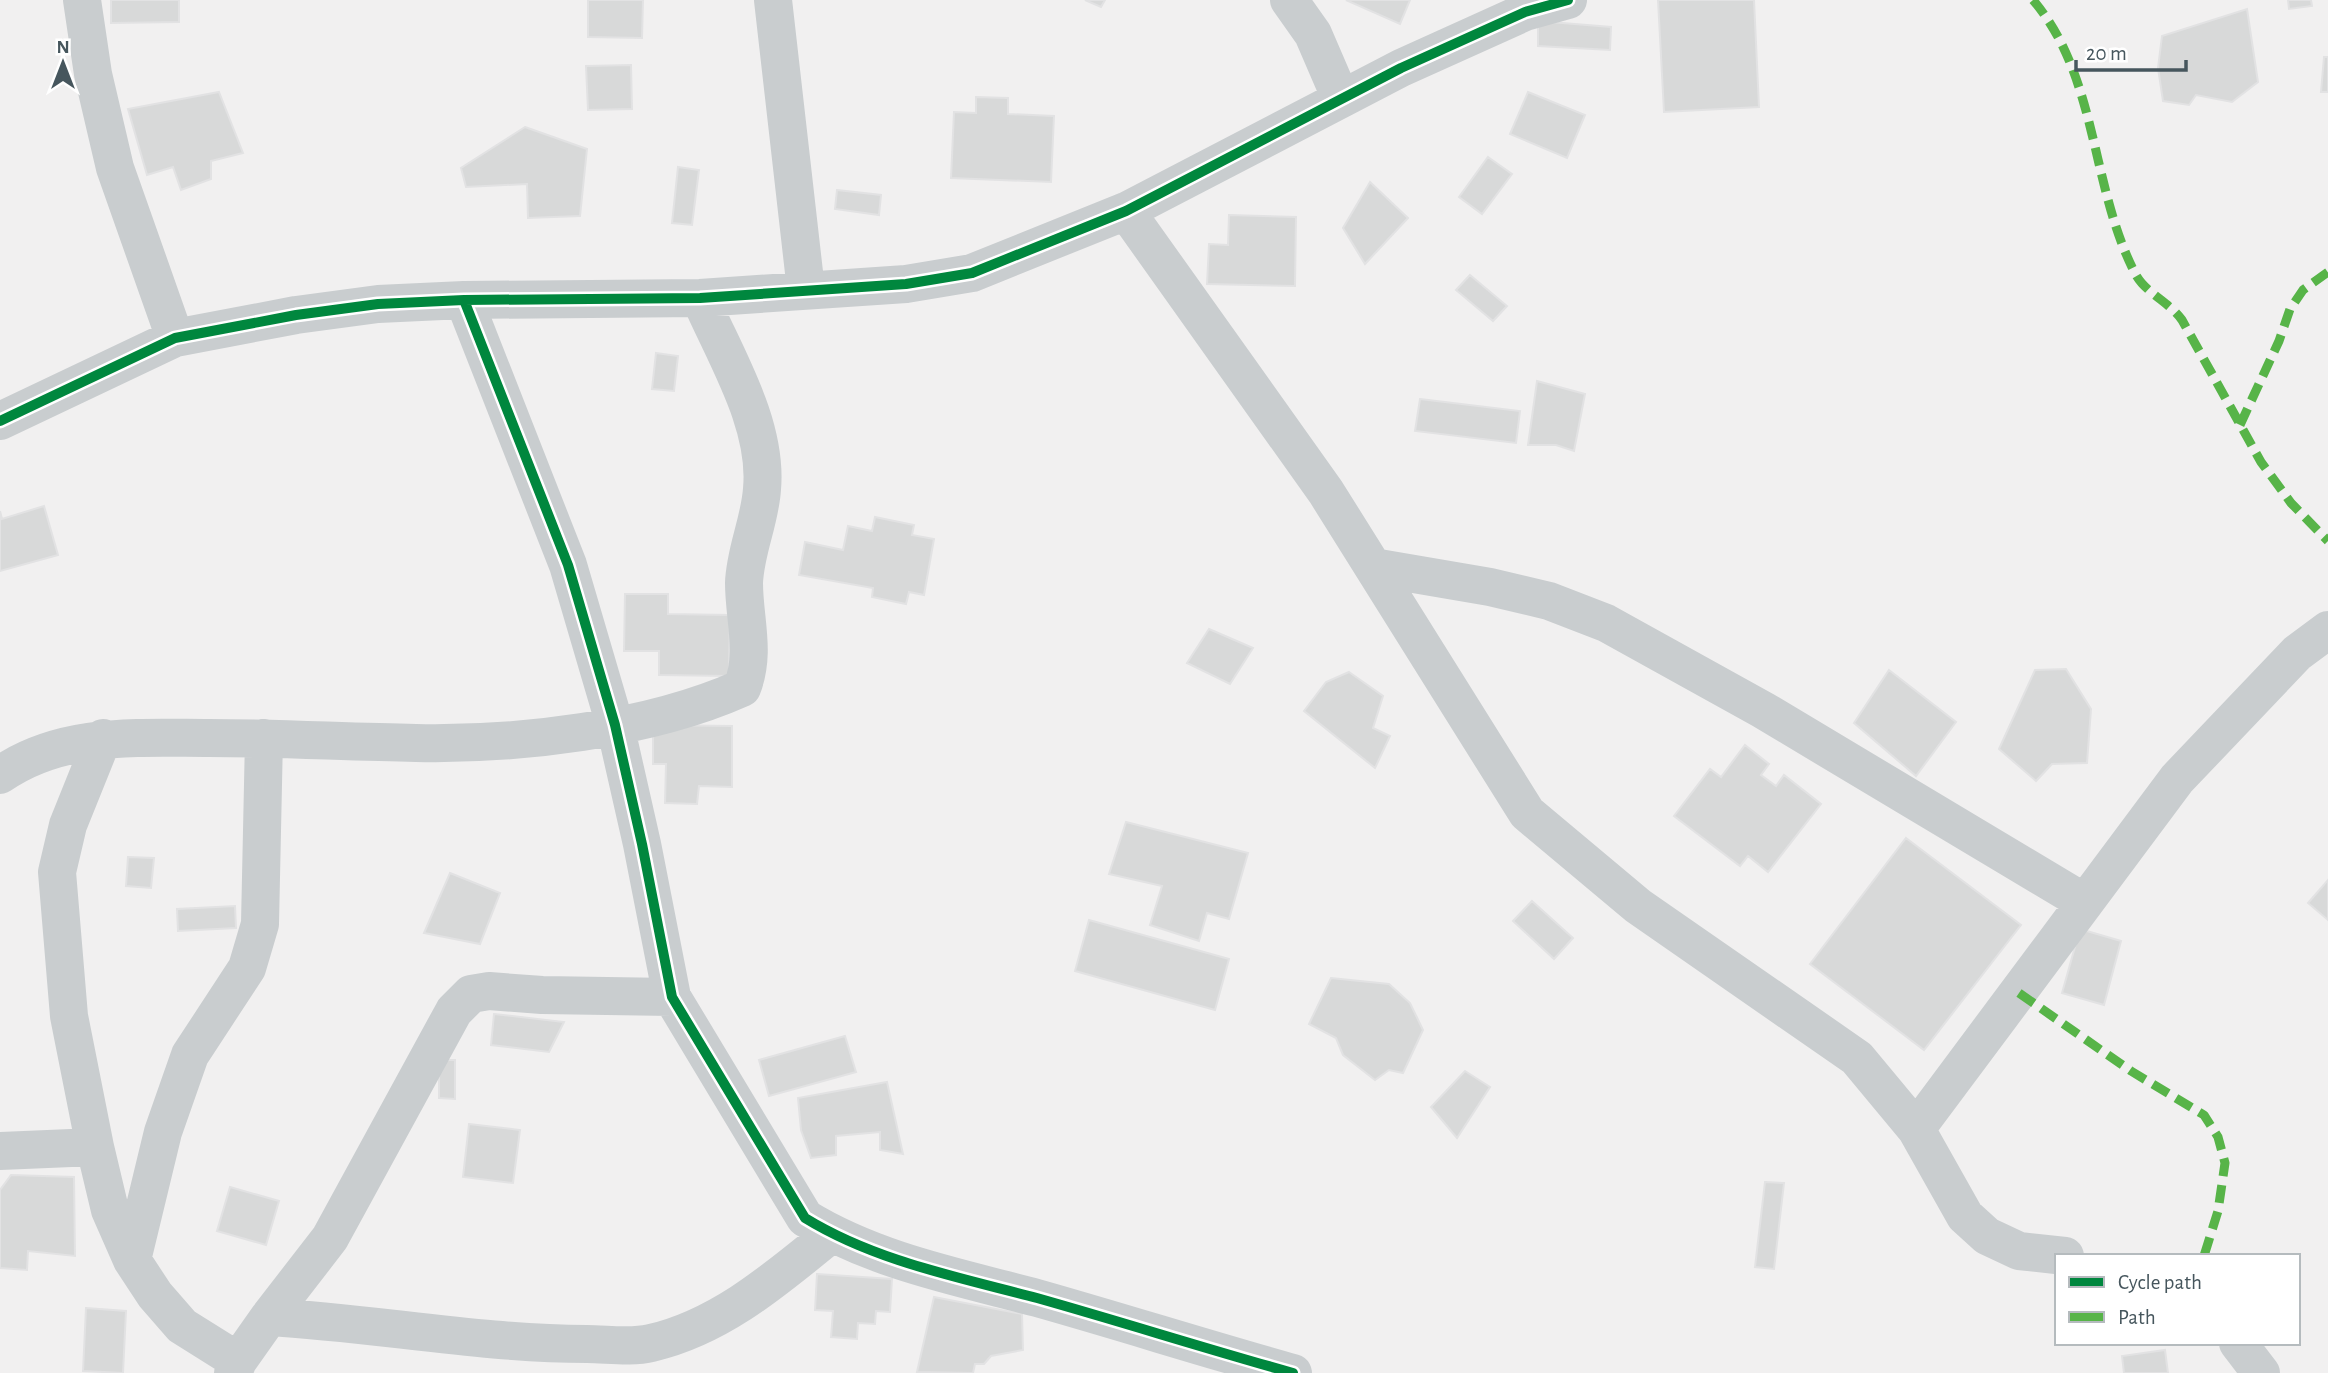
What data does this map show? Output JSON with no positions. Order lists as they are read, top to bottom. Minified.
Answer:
{"legend":["Cycle path","Path"],"scale_bar":"20 m","north":"top"}
